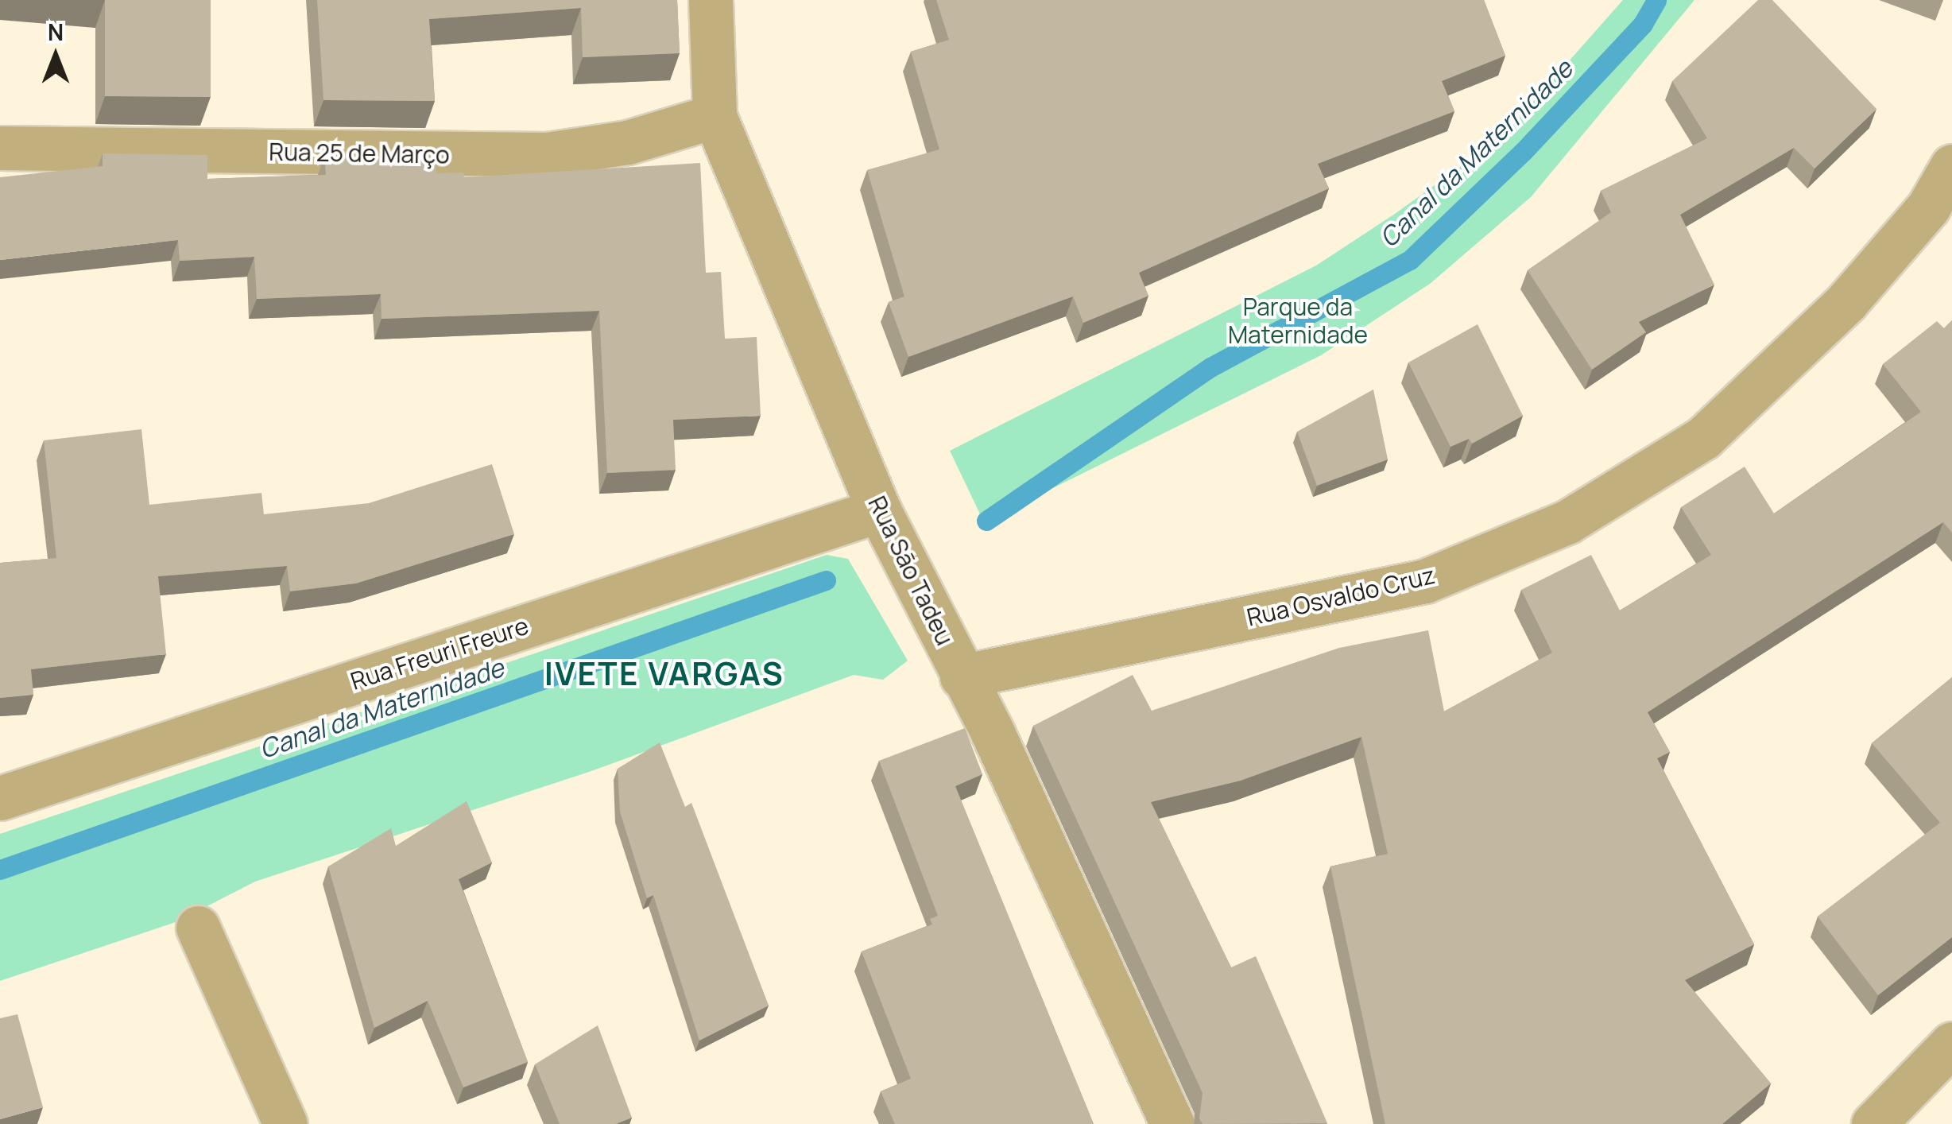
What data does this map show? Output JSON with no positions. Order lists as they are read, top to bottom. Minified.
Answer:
{"streets":{"street":["Rua 25 de Março","Rua São Tadeu","Rua Osvaldo Cruz","Rua Freuri Freure"]},"crossings":[["Rua 25 de Março","Rua São Tadeu"],["Rua São Tadeu","Rua Osvaldo Cruz"],["Rua São Tadeu","Rua Freuri Freure"]],"districts":["IVETE VARGAS"],"water":["Canal da Maternidade"],"parks":["Parque da Maternidade"],"north":"top"}
